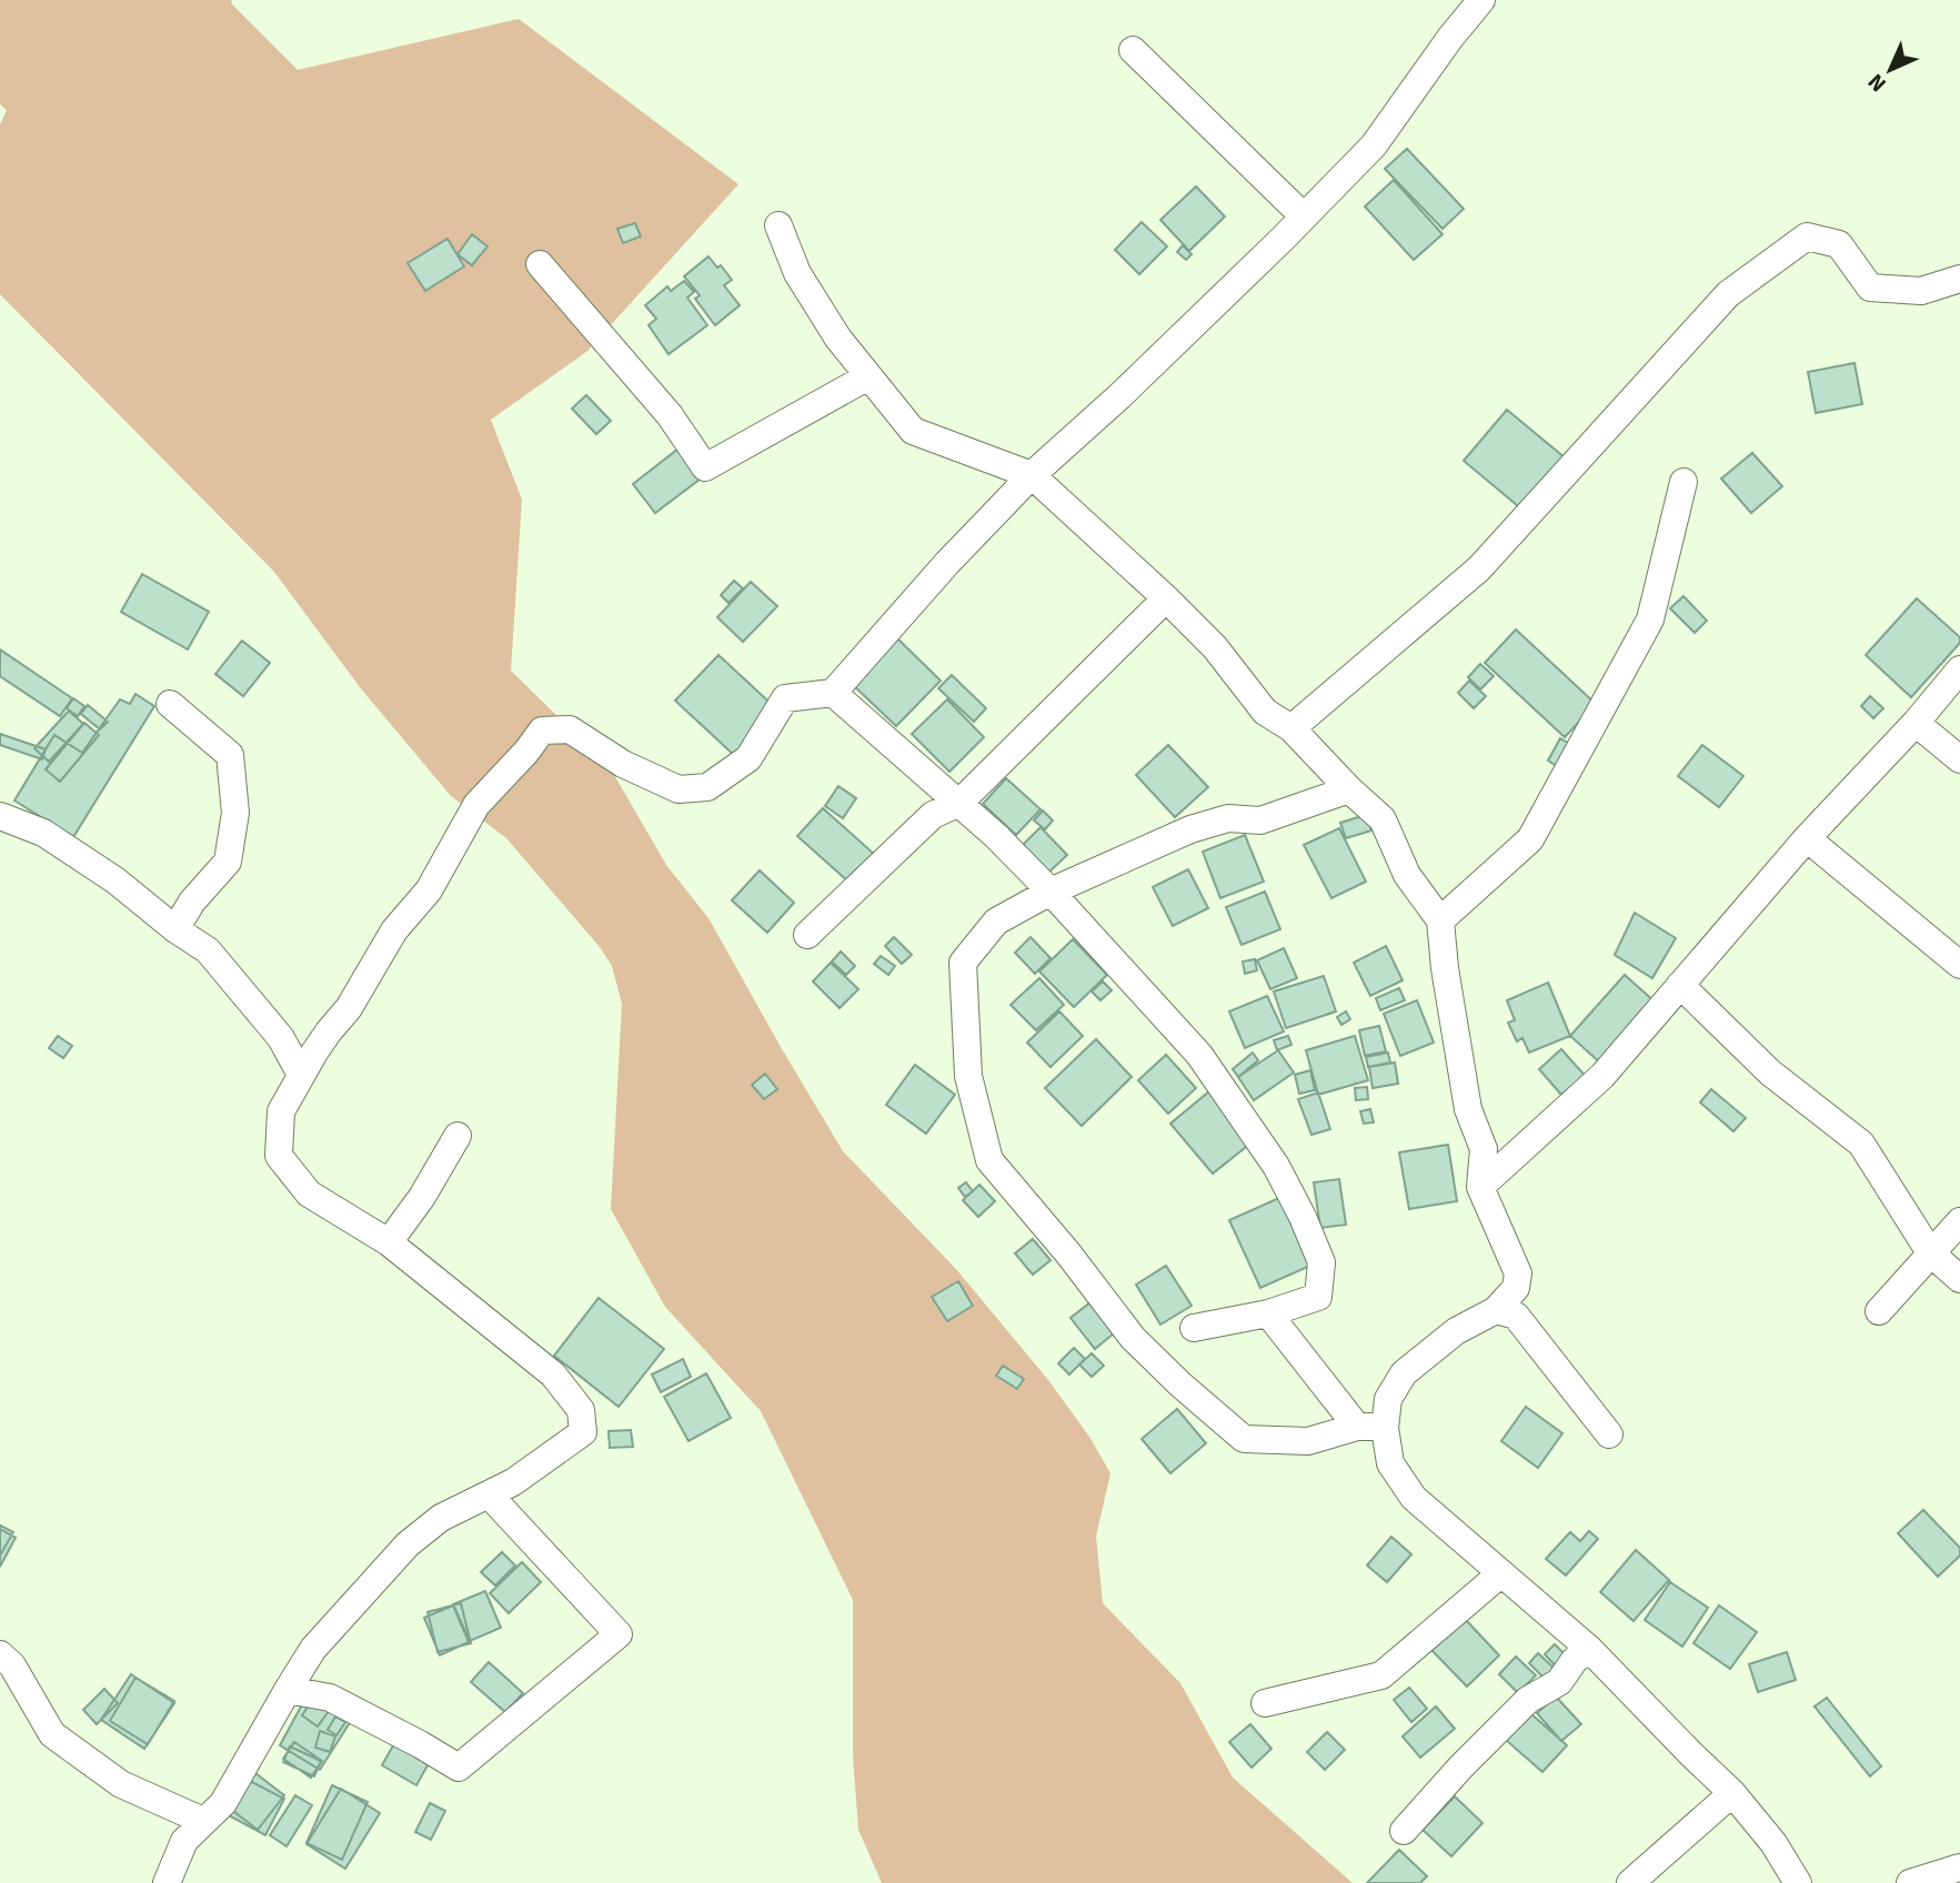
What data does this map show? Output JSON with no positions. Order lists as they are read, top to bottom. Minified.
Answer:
{"north":"bottom left"}
